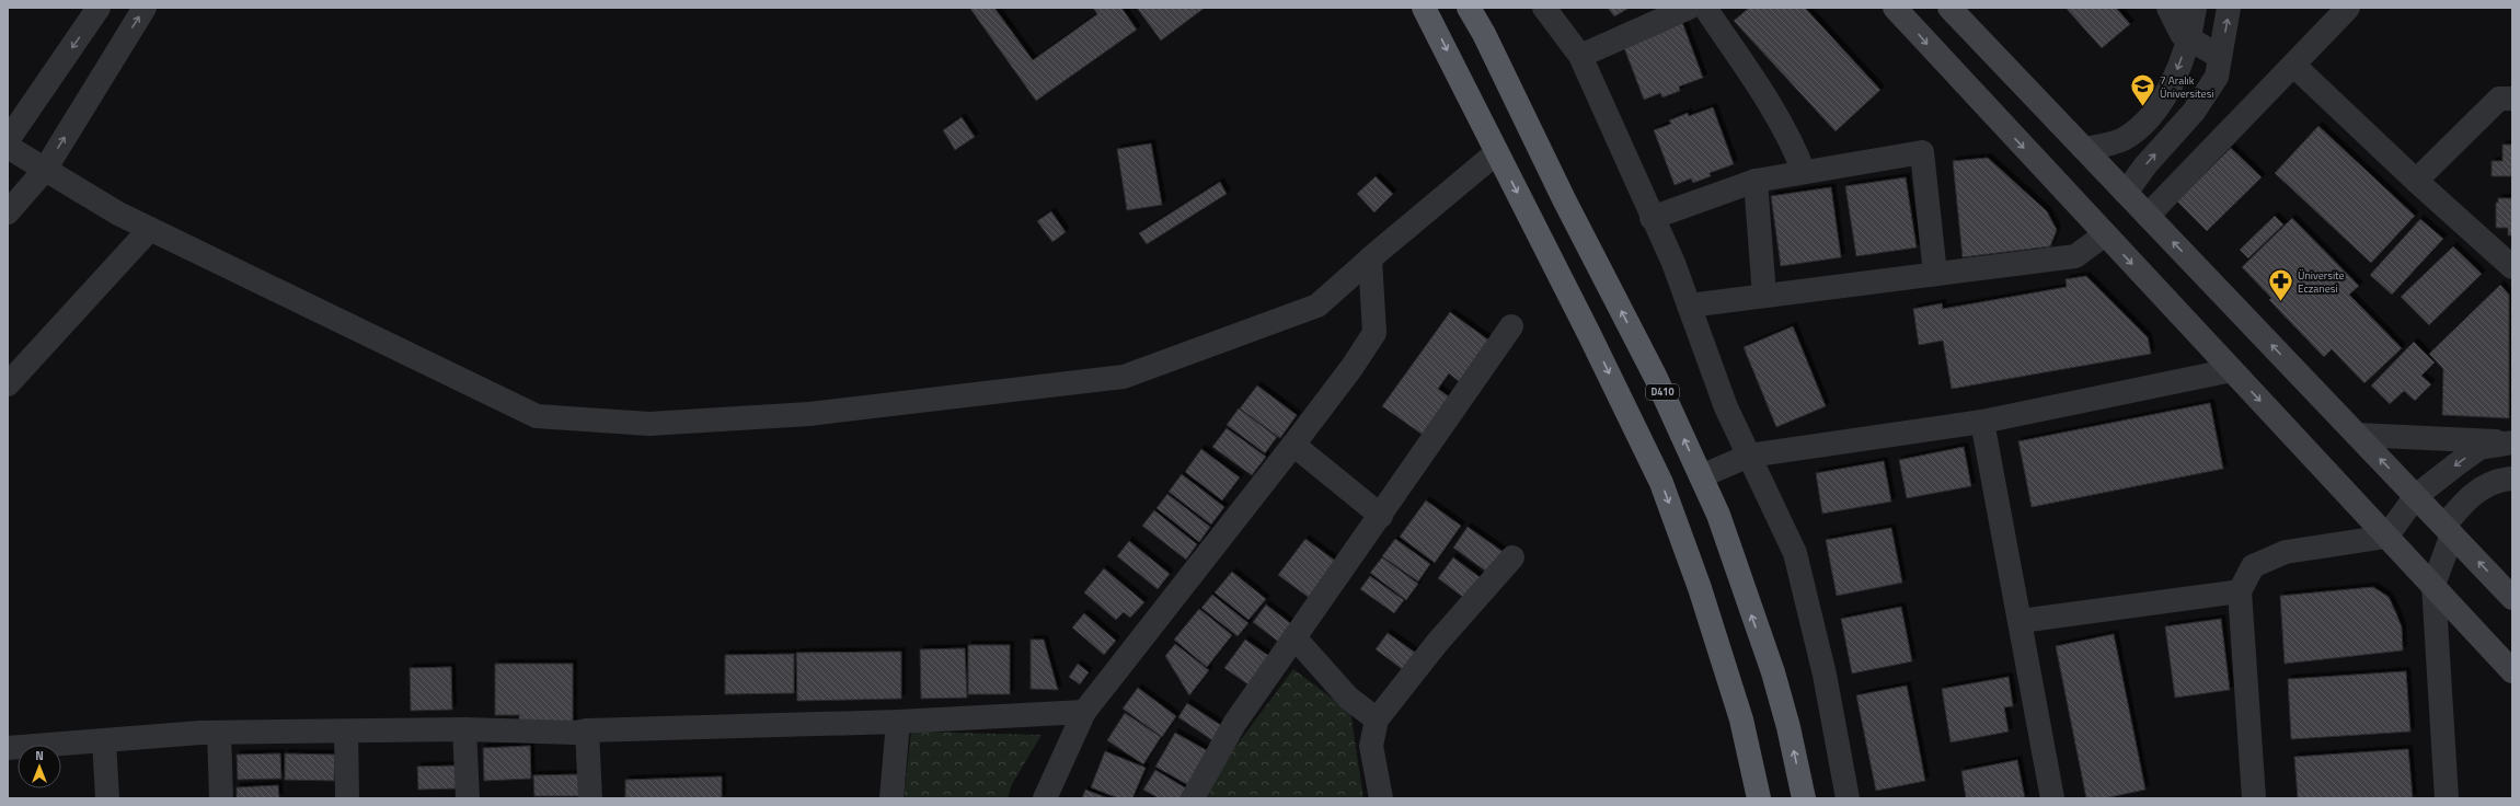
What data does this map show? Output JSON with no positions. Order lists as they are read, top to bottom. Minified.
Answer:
{"streets":{"highway":["D410"]},"places":{"school or university":["7 Aralık Üniversitesi"],"pharmacy":["Üniversite Eczanesi"]},"north":"top"}
